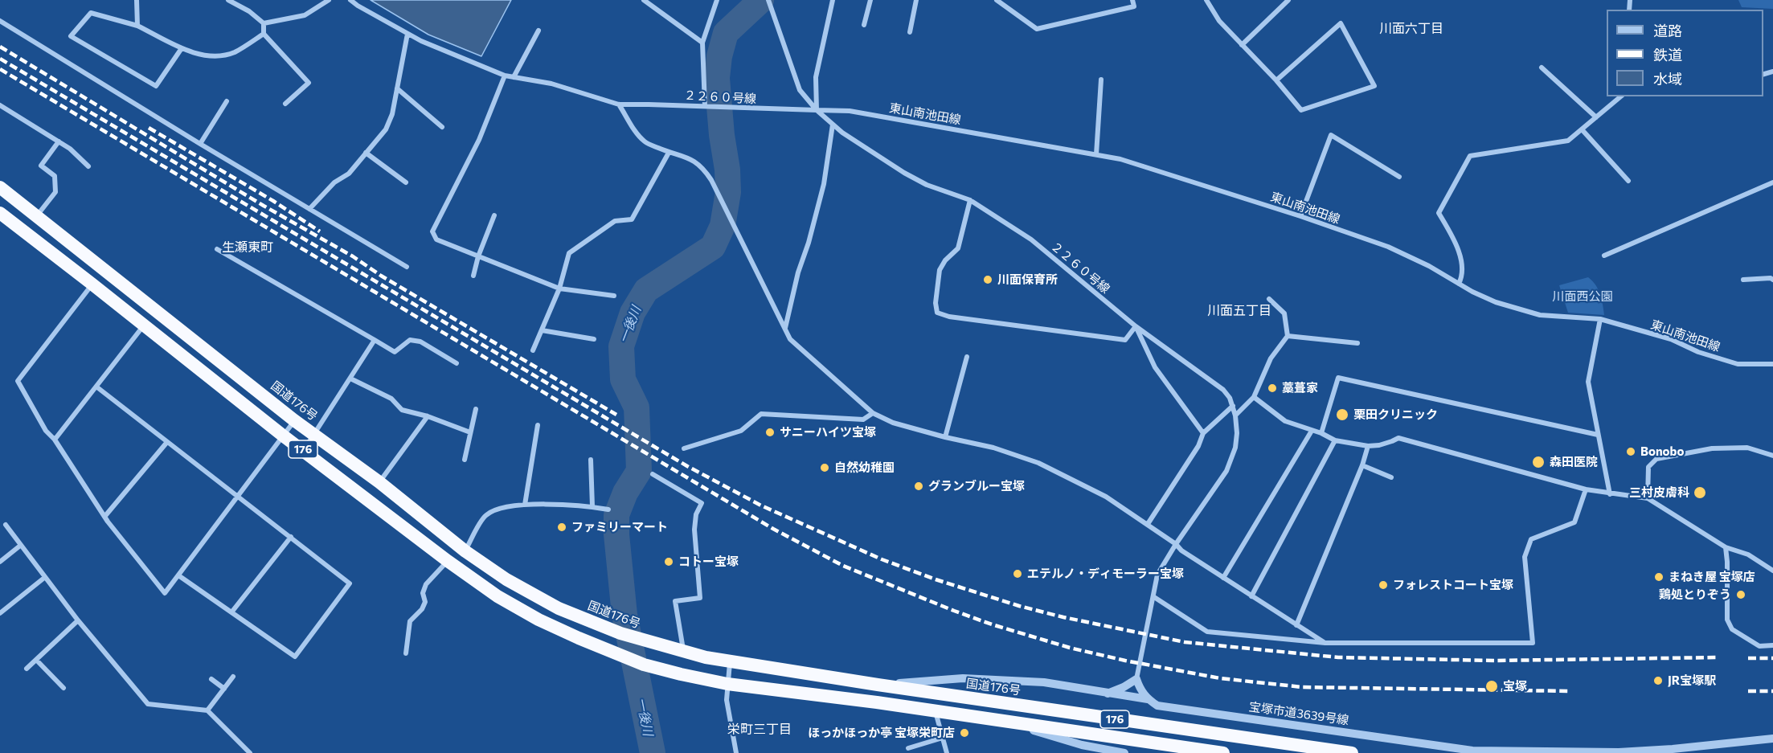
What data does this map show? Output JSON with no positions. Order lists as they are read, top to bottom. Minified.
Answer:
{"streets":{"highway":["国道176号","176"],"street":["２２６０号線","東山南池田線","宝塚市道3639号線"]},"crossings":[["２２６０号線","東山南池田線"],["国道176号","宝塚市道3639号線"]],"districts":["川面六丁目","生瀬東町","川面五丁目","栄町三丁目"],"water":["一後川"],"parks":["川面西公園"],"places":["川面保育所","藁葺家","栗田クリニック","サニーハイツ宝塚","Bonobo","森田医院","自然幼稚園","グランブルー宝塚","三村皮膚科","ファミリーマート","コトー宝塚","エテルノ・ディモーラー宝塚","まねき屋 宝塚店","フォレストコート宝塚","鶏処とりぞう","JR宝塚駅","宝塚","ほっかほっか亭 宝塚栄町店"],"legend":["道路","鉄道","水域"]}
